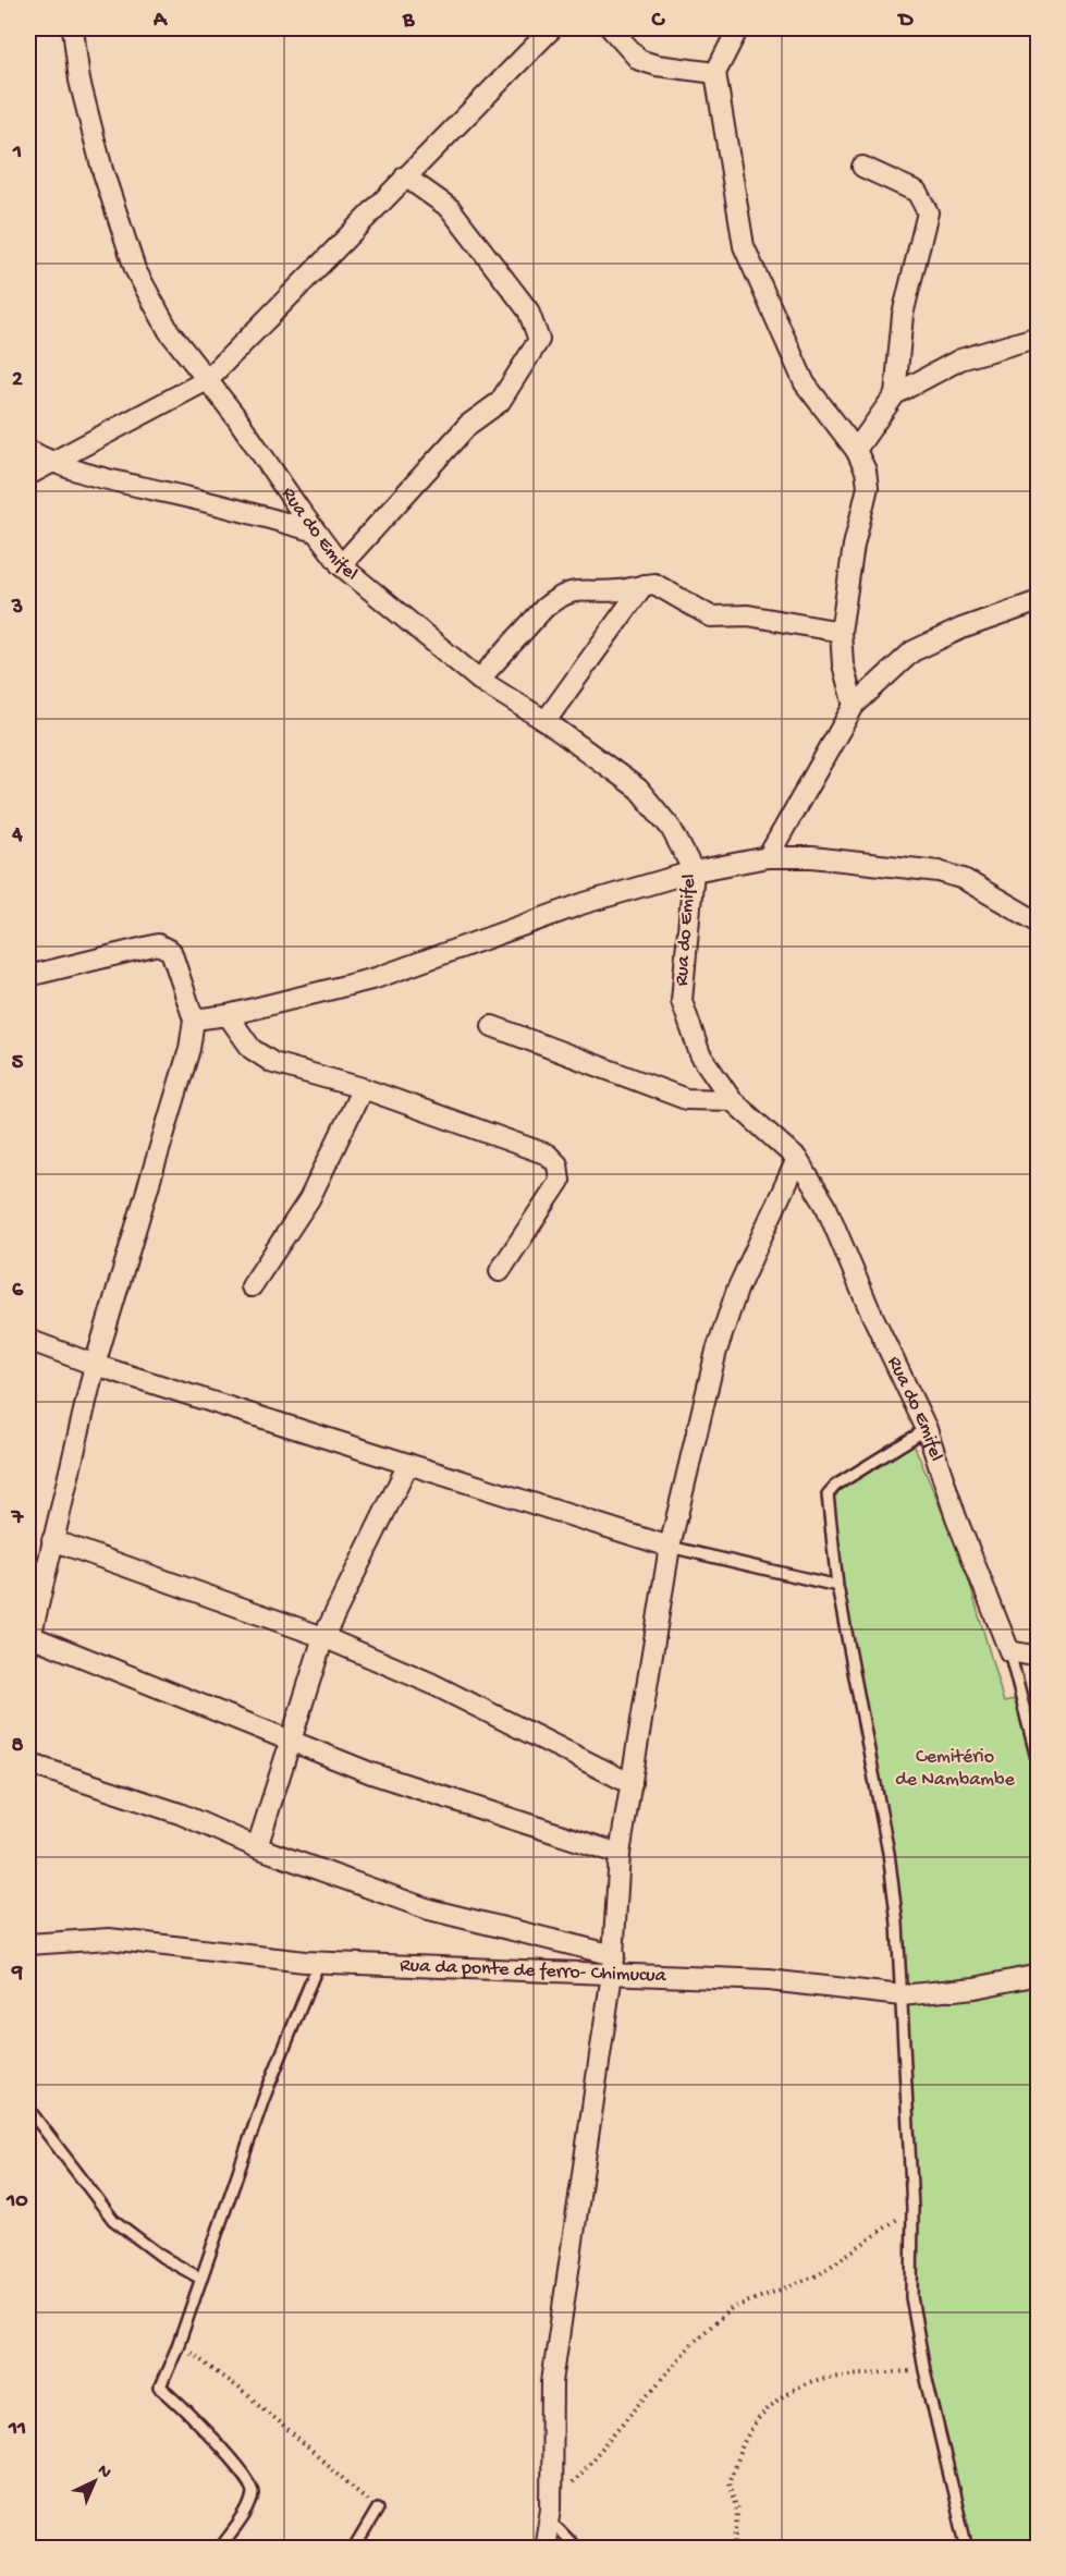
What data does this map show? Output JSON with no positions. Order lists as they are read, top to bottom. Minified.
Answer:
{"streets":{"street":["Rua do Emifel","Rua da ponte de ferro- Chimucua"]},"parks":["Cemitério de Nambambe"],"north":"top right","grid":{"columns":["A","B","C","D"],"rows":["1","2","3","4","5","6","7","8","9","10","11"]}}
